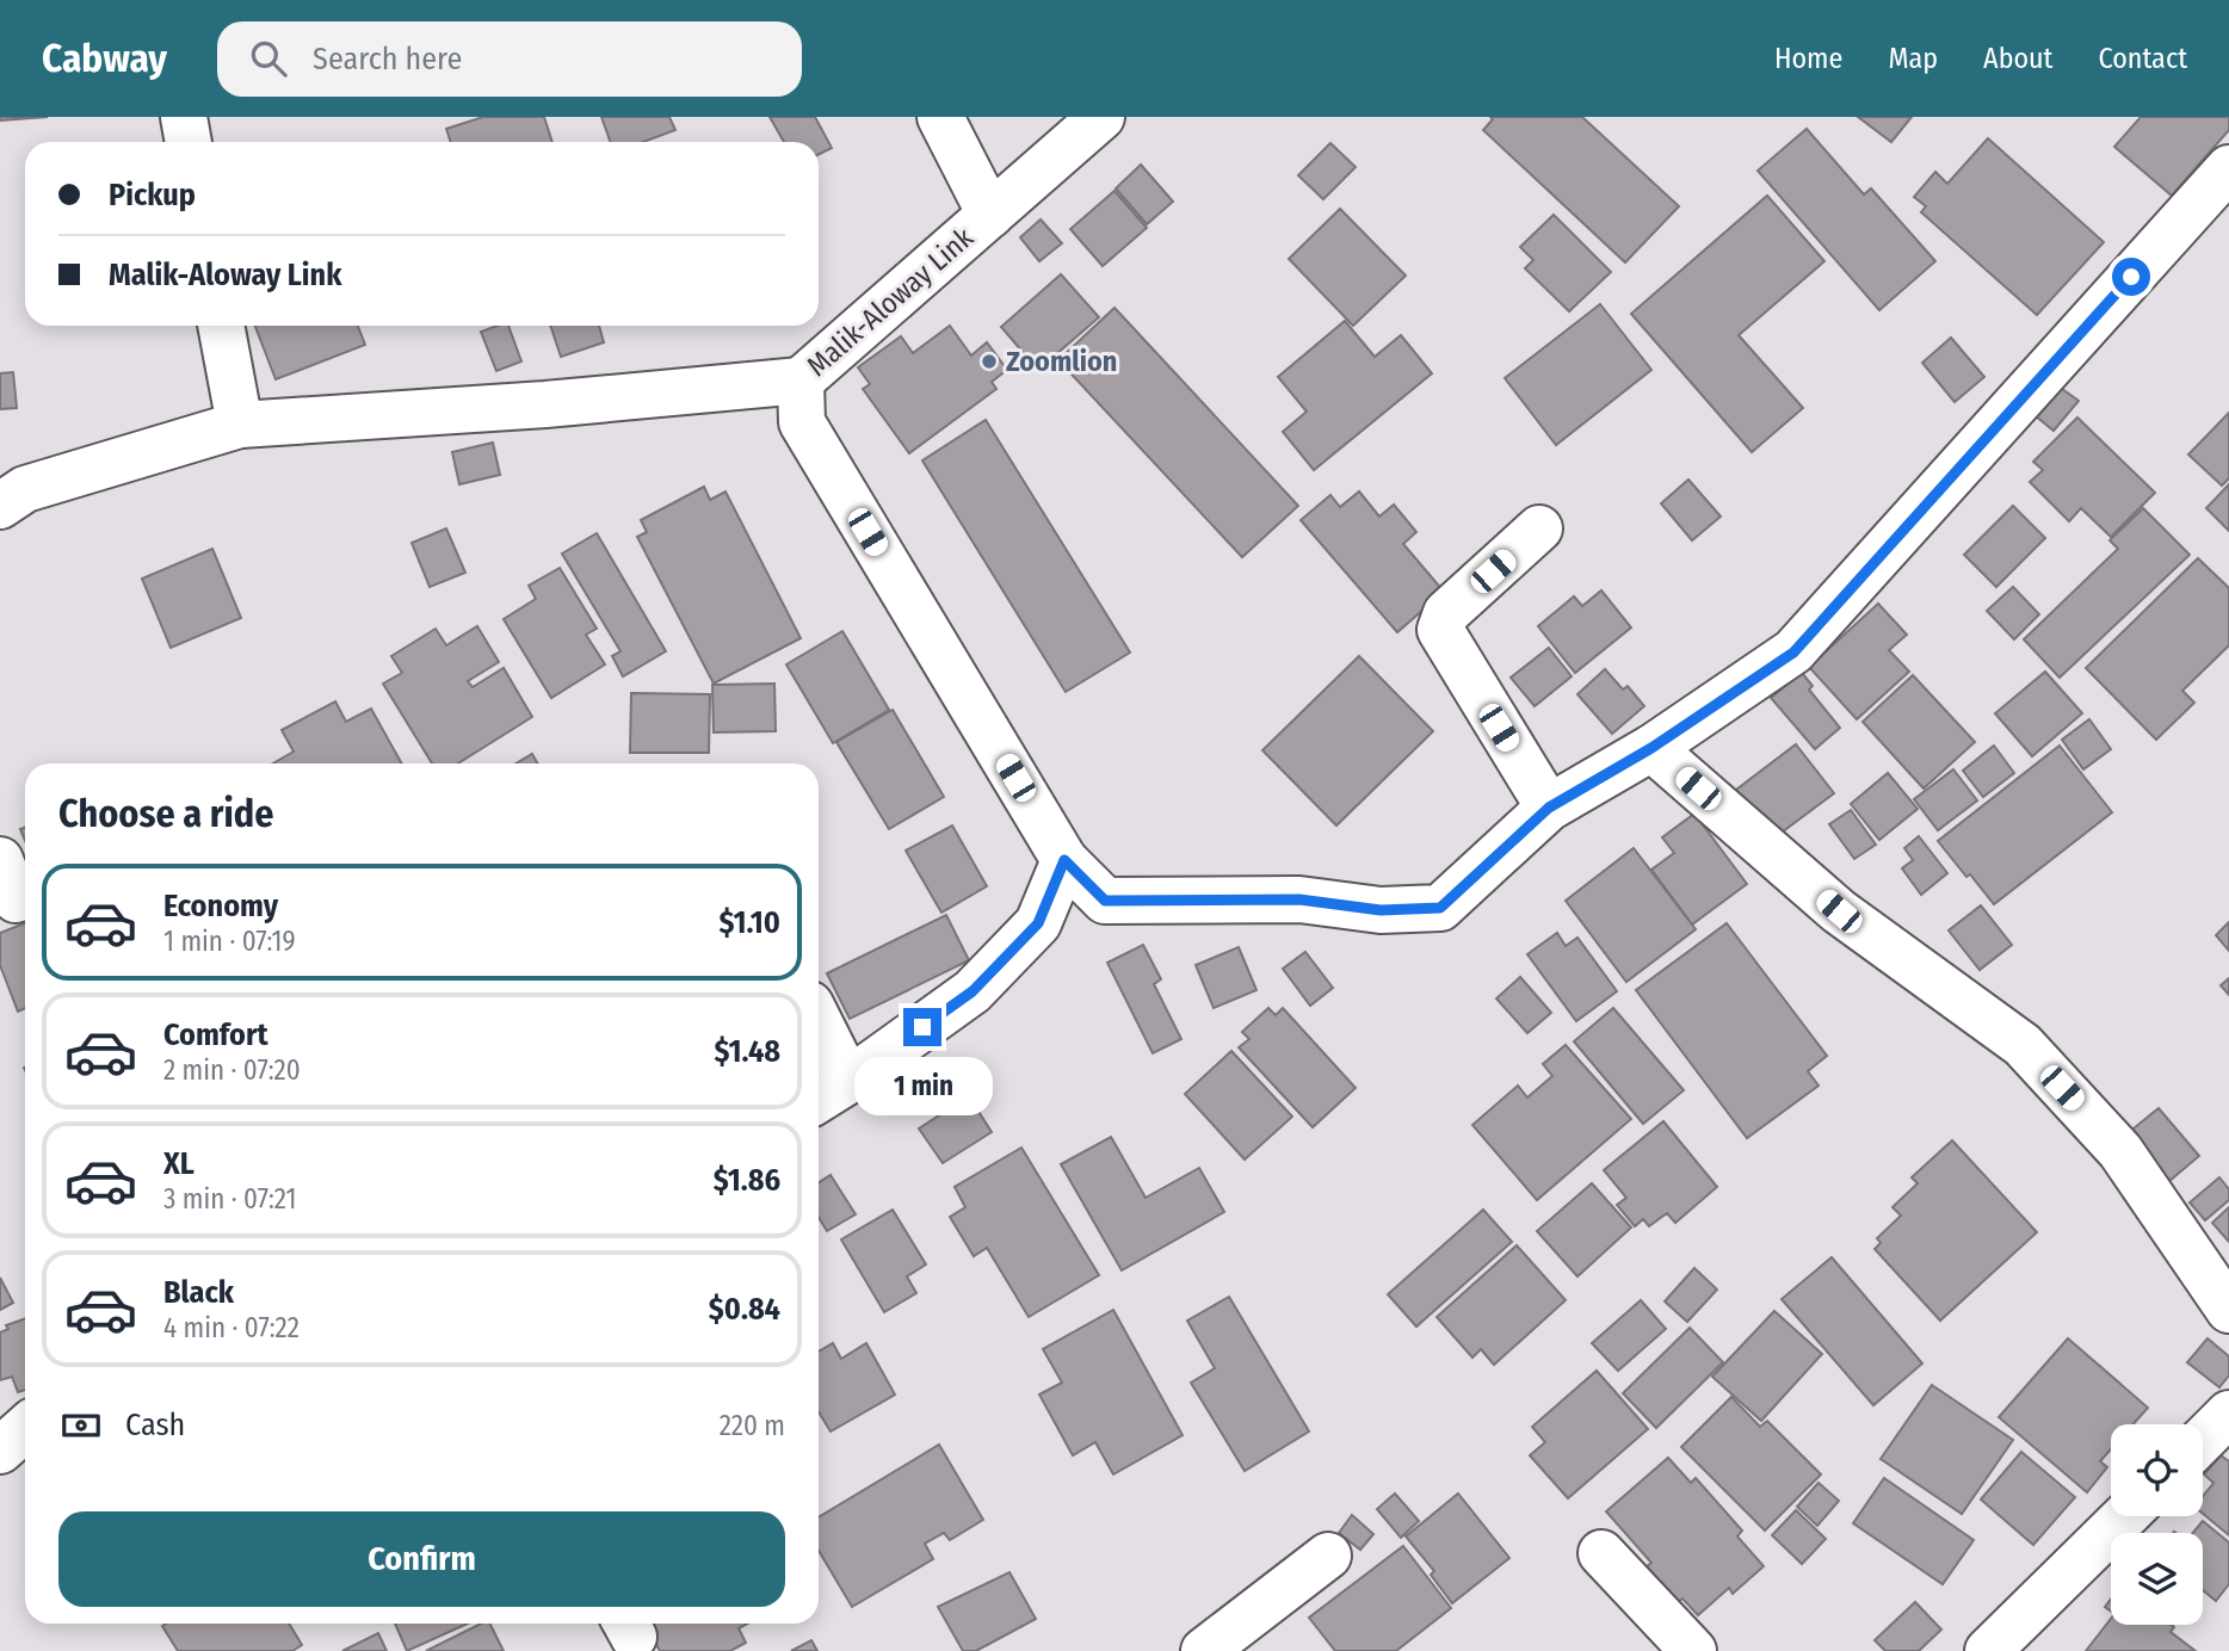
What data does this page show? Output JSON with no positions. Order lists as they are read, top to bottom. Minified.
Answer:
{"streets":{"street":["Malik-Aloway Link"]},"places":["Zoomlion"],"page":{"header":"Cabway","search":"Search here","nav":["Home","Map","About","Contact"],"banner":["Pickup","Malik-Aloway Link"],"heading":"Choose a ride","list":[{"name":"Economy","note":"1 min · 07:19","value":"$1.10"},{"name":"Comfort","note":"2 min · 07:20","value":"$1.48"},{"name":"XL","note":"3 min · 07:21","value":"$1.86"},{"name":"Black","note":"4 min · 07:22","value":"$0.84"}],"bubble":"1 min","pay":["Cash","220 m"],"buttons":"Confirm"}}
